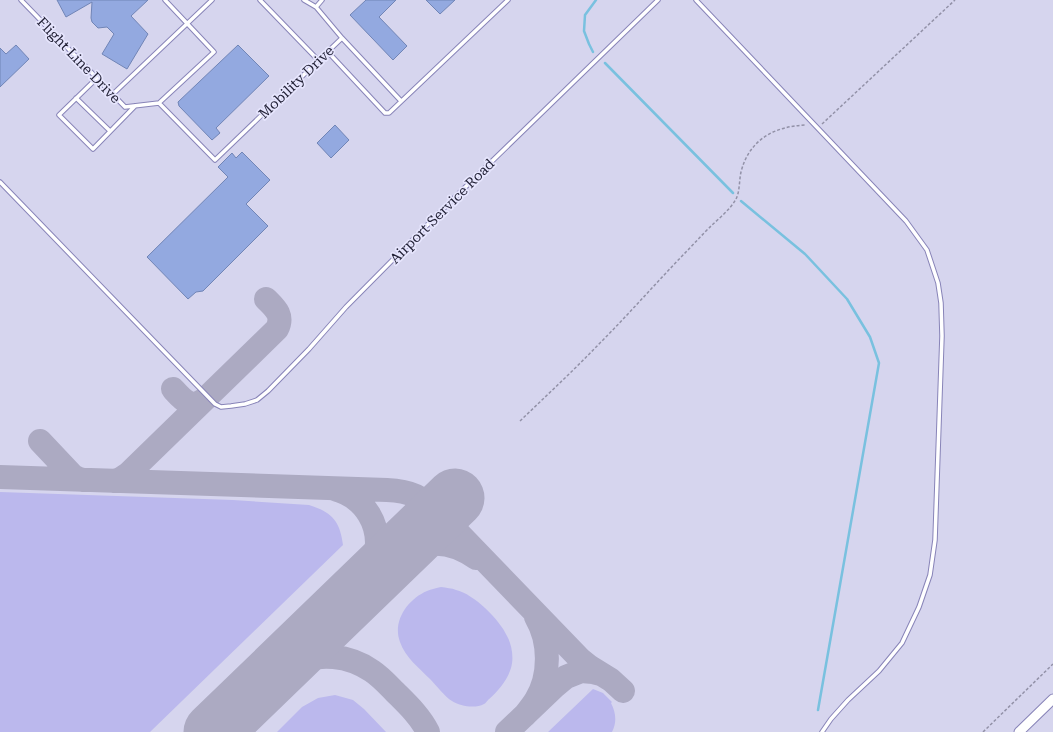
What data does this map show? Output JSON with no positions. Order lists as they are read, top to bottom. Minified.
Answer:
{"streets":{"lane":["Flight Line Drive","Mobility Drive","Airport Service Road"]},"crossings":[["Flight Line Drive","Mobility Drive"]]}
